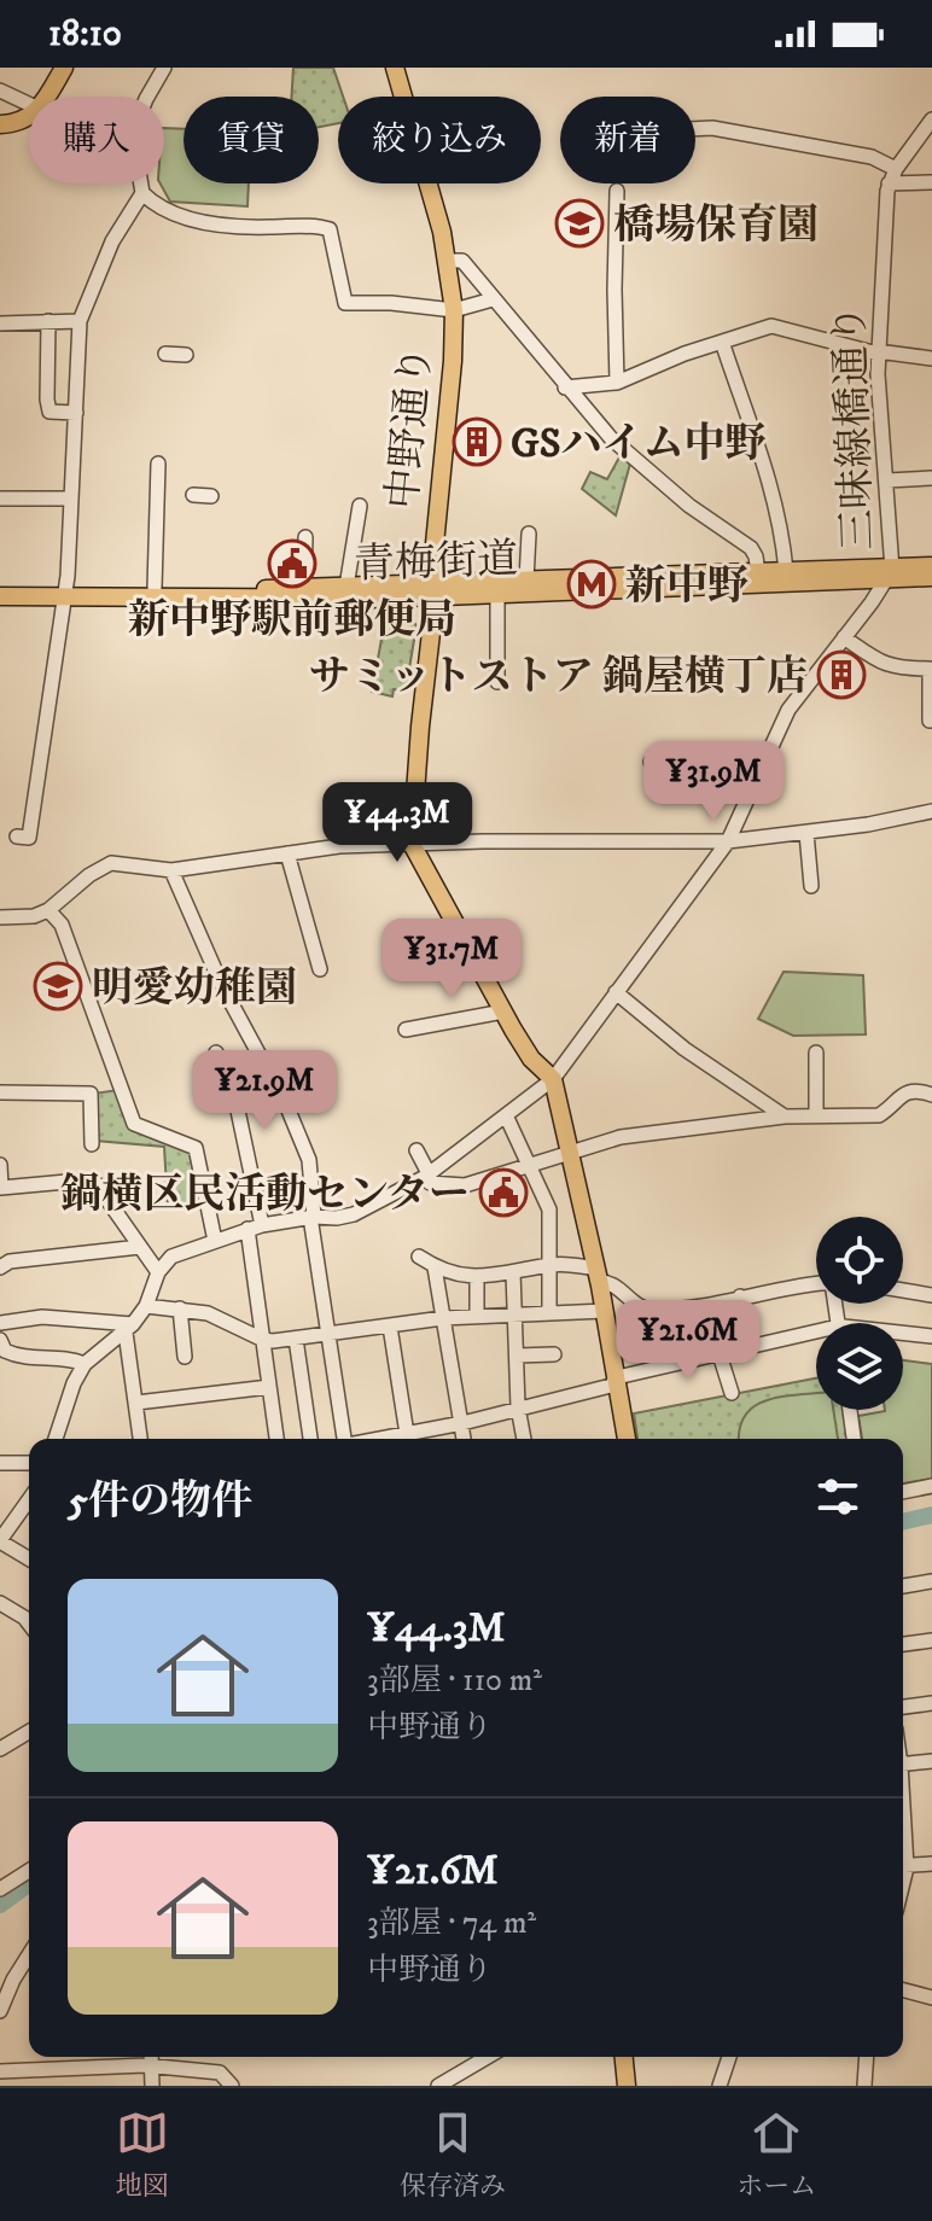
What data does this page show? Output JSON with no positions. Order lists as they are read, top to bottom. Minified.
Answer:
{"streets":{"main road":["中野通り","青梅街道"],"street":["三味線橋通り"]},"crossings":[["中野通り","青梅街道"],["三味線橋通り","青梅街道"]],"places":{"school or university":["橋場保育園","明愛幼稚園"],"building":["GSハイム中野","サミットストア 鍋屋横丁店"],"public building":["新中野駅前郵便局","鍋横区民活動センター"],"metro station":["新中野"]},"page":{"status":"18:10","chip":["購入","賃貸","絞り込み","新着"],"price":["¥31.9M","¥44.3M","¥31.7M","¥21.9M","¥21.6M"],"heading":"5件の物件","list":[{"name":"¥44.3M","note":"3部屋 · 110 m² · 中野通り"},{"name":"¥21.6M","note":"3部屋 · 74 m² · 中野通り"}],"tabs":["地図","保存済み","ホーム"]}}
